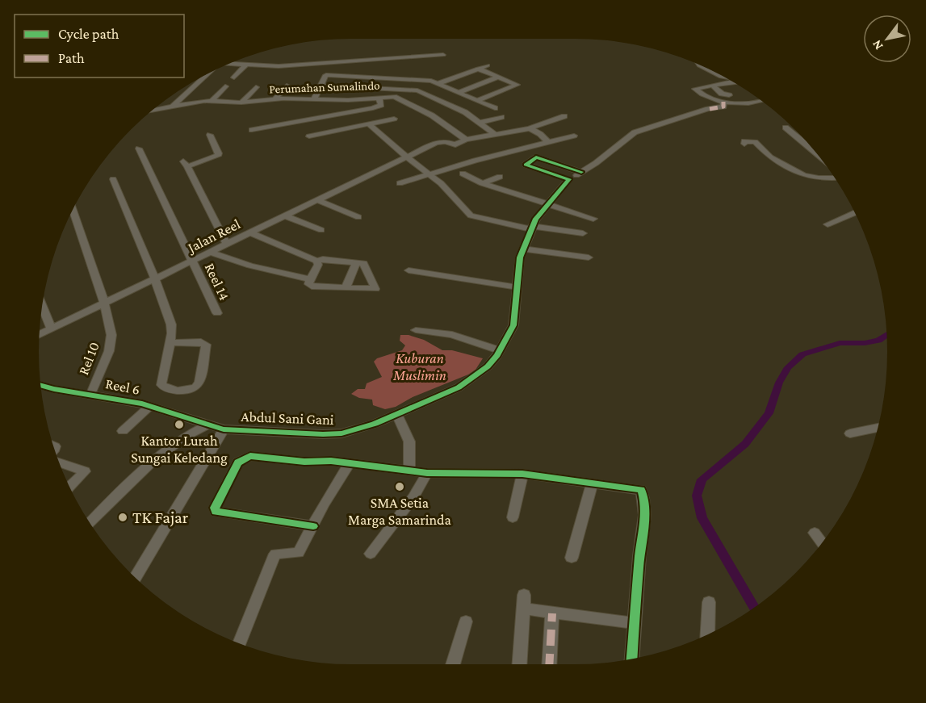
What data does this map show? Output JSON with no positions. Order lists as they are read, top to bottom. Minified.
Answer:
{"streets":{"street":["Perumahan Sumalindo","Jalan Reel","Reel 14","Rel 10","Reel 6","Abdul Sani Gani"]},"crossings":[["Jalan Reel","Reel 14"],["Jalan Reel","Rel 10"],["Rel 10","Reel 6"],["Reel 6","Abdul Sani Gani"]],"parks":["Kuburan Muslimin"],"places":["Kantor Lurah Sungai Keledang","SMA Setia Marga Samarinda","TK Fajar"],"legend":["Cycle path","Path"],"north":"bottom left"}
